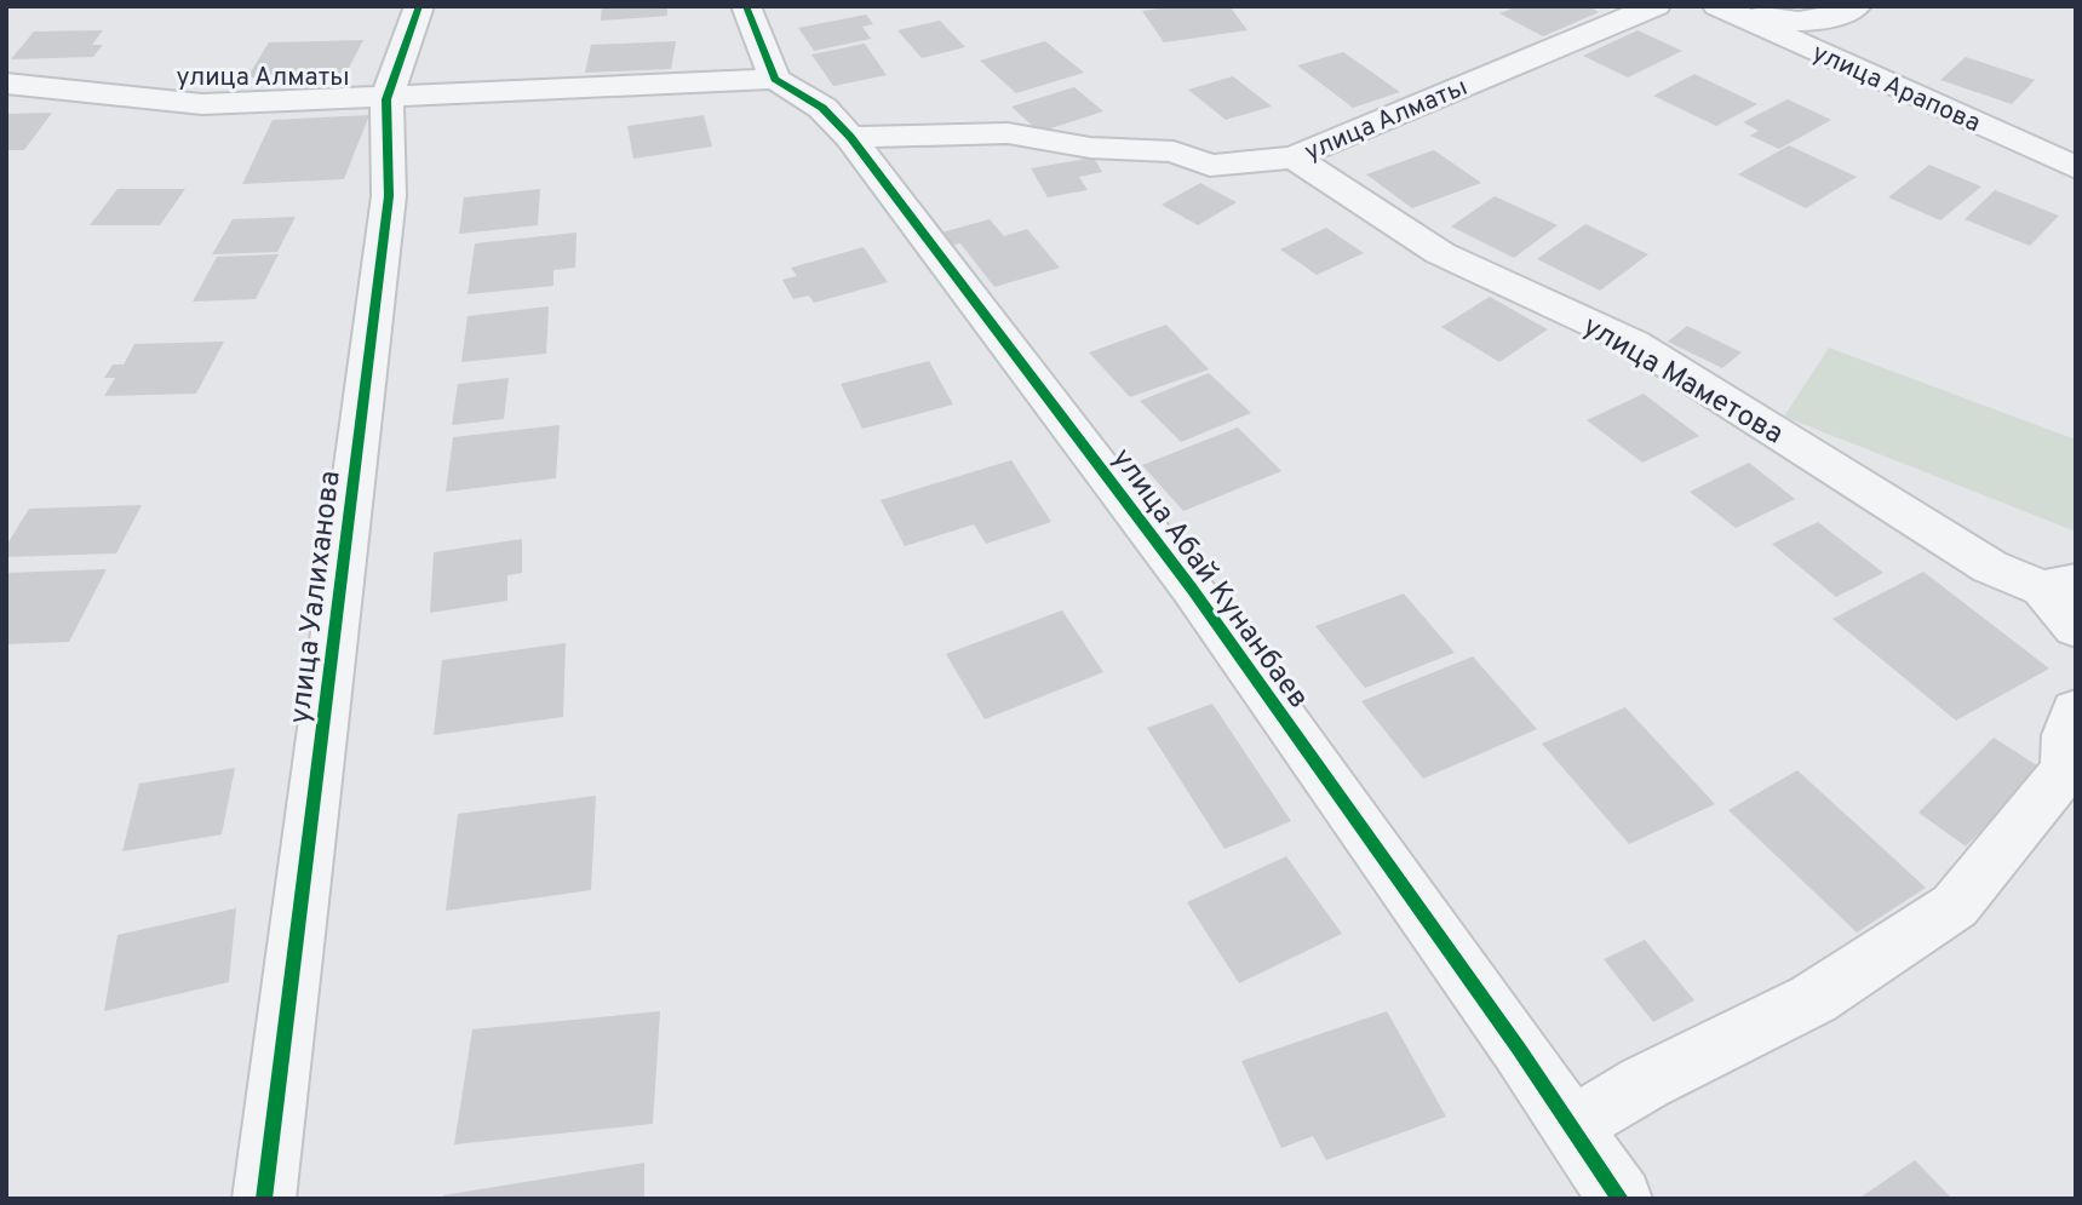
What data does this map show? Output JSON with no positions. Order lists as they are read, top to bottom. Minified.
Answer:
{"streets":{"street":["улица Алматы","улица Арапова","улица Маметова","улица Абай Кунанбаев","улица Уалиханова"]},"crossings":[["улица Алматы","улица Маметова"],["улица Алматы","улица Абай Кунанбаев"],["улица Алматы","улица Уалиханова"]]}
